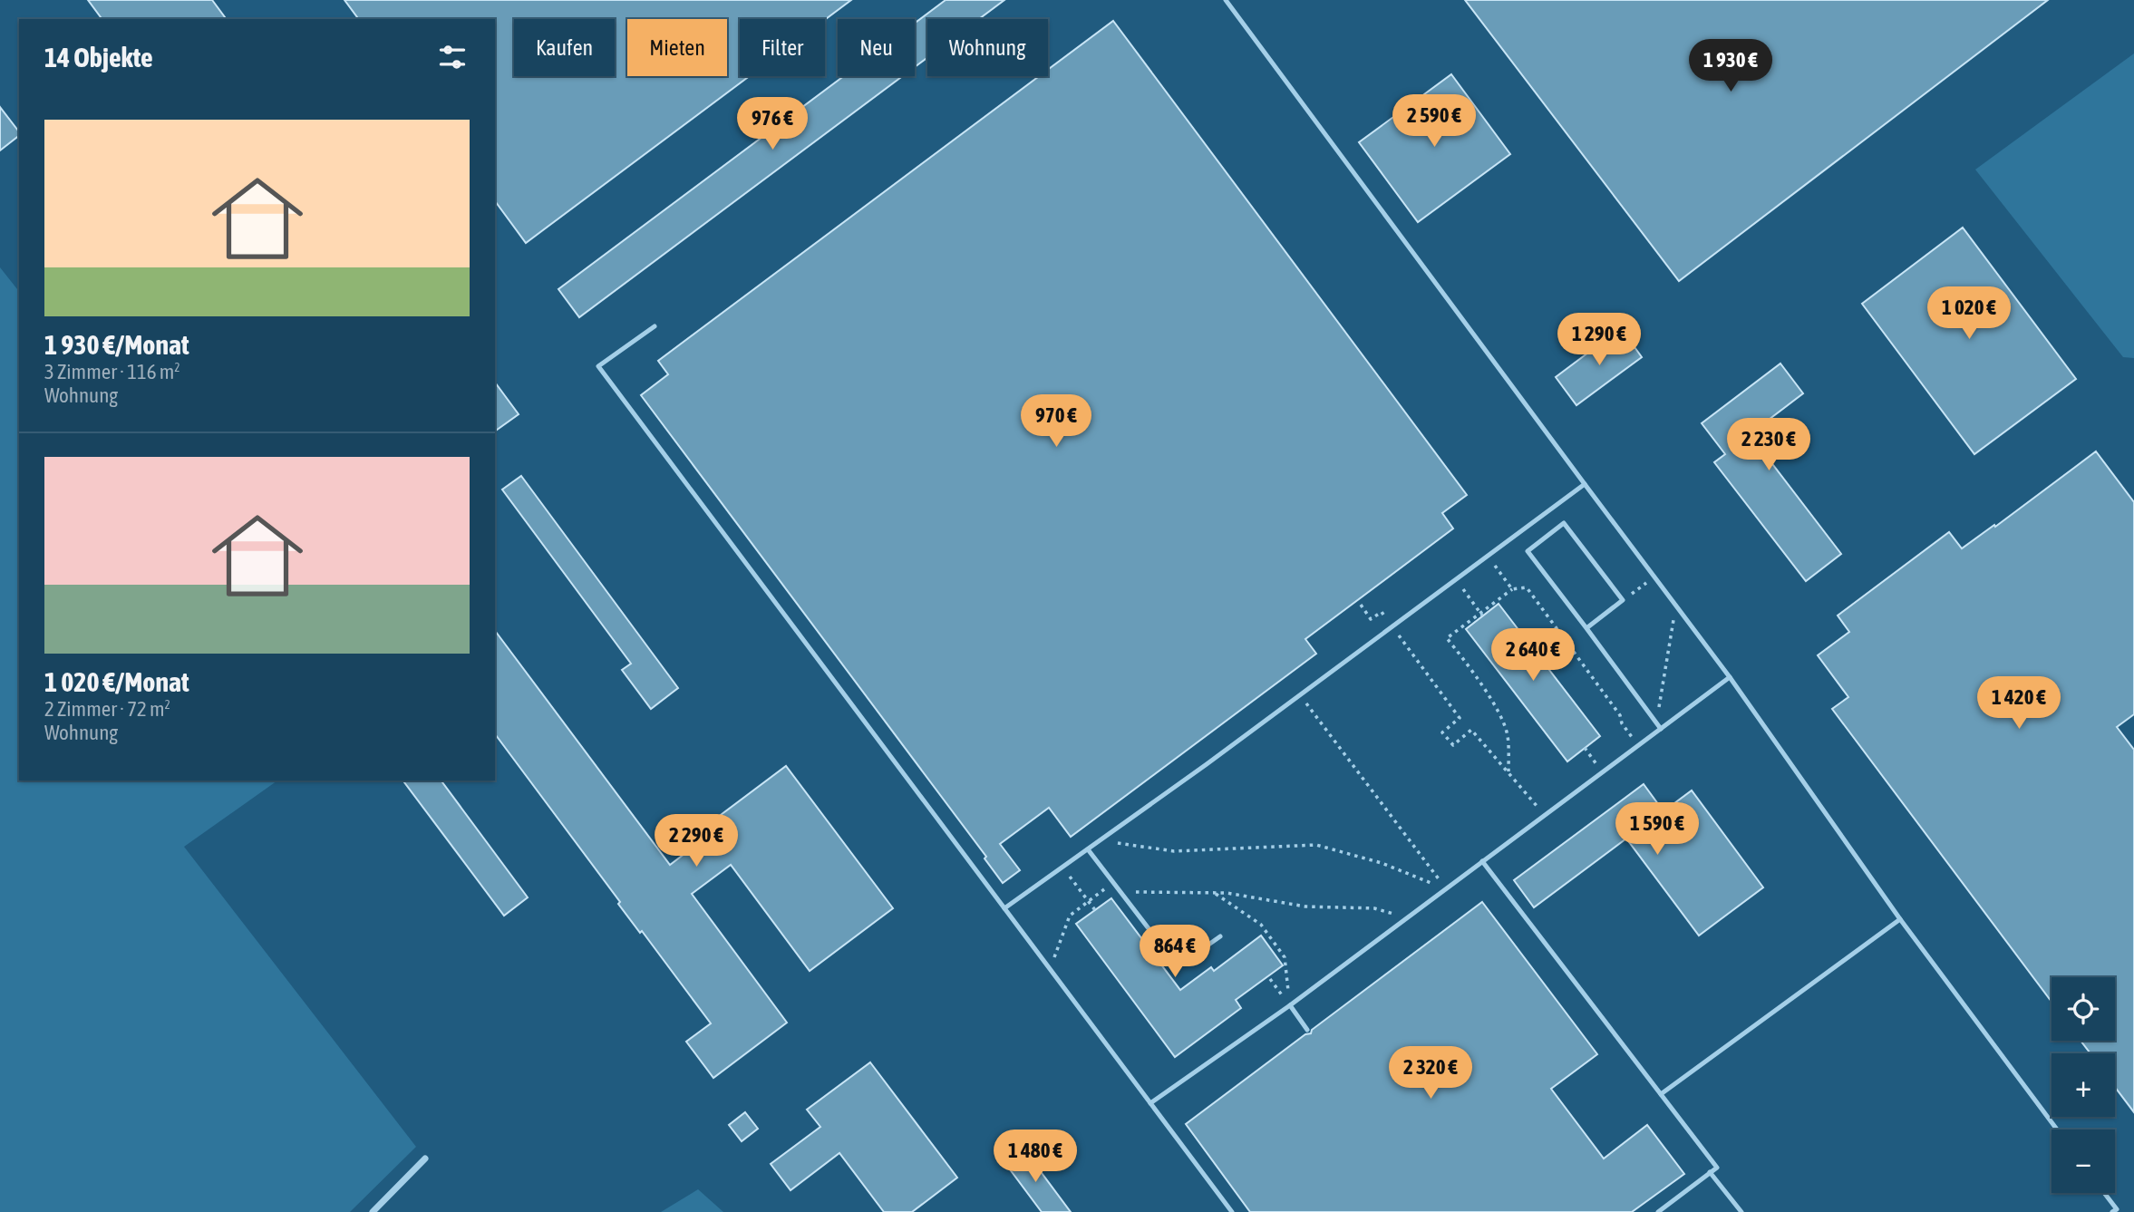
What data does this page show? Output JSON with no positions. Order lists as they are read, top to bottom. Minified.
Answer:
{"page":{"chip":["Kaufen","Mieten","Filter","Neu","Wohnung"],"heading":"14 Objekte","price":["1 930 €","2 590 €","976 €","1 020 €","1 290 €","970 €","2 230 €","2 640 €","1 420 €","1 590 €","2 290 €","864 €","2 320 €","1 480 €"],"list":[{"name":"1 930 €/Monat","note":"3 Zimmer · 116 m² · Wohnung"},{"name":"1 020 €/Monat","note":"2 Zimmer · 72 m² · Wohnung"}],"map_buttons":["+","−"]}}
